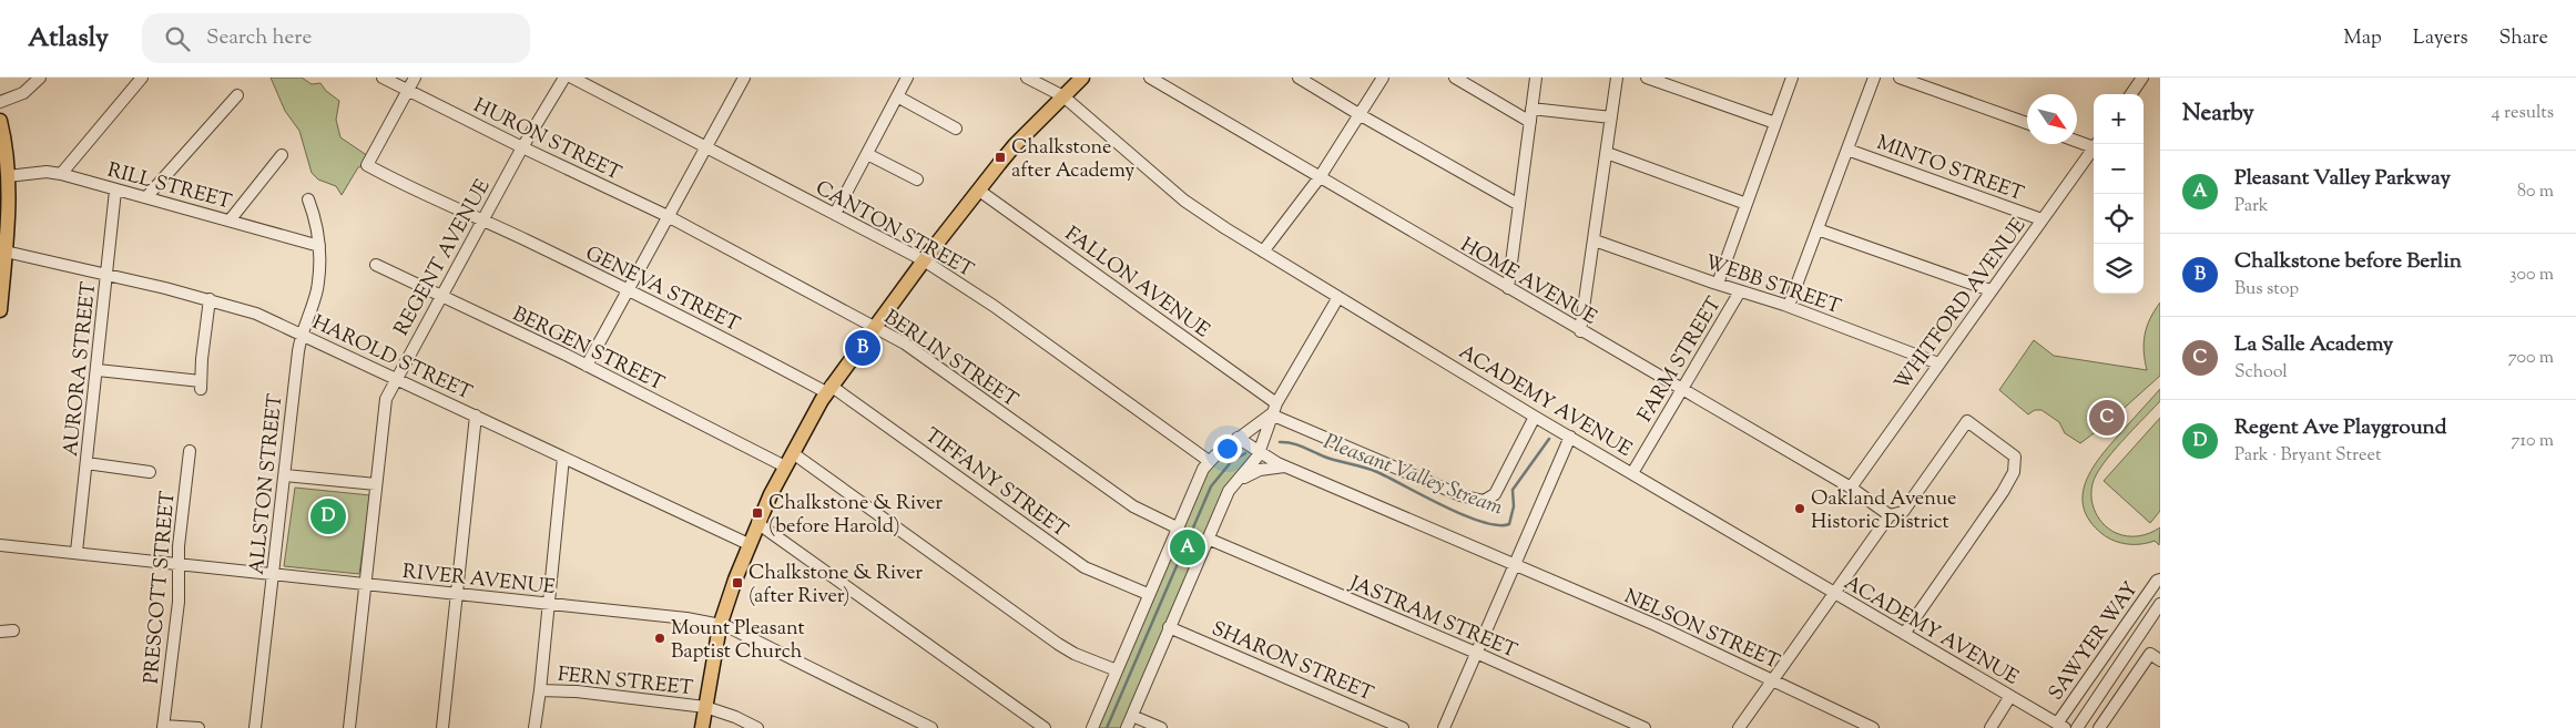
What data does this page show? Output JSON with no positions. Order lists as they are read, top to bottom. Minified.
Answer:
{"streets":{"street":["HURON STREET","MINTO STREET","RILL STREET","CANTON STREET","REGENT AVENUE","HOME AVENUE","FALLON AVENUE","WEBB STREET","GENEVA STREET","WHITFORD AVENUE","BERGEN STREET","HAROLD STREET","BERLIN STREET","FARM STREET","AURORA STREET","ACADEMY AVENUE","TIFFANY STREET","ALLSTON STREET","RIVER AVENUE","PRESCOTT STREET","JASTRAM STREET","NELSON STREET","SAWYER WAY","SHARON STREET","FERN STREET"]},"crossings":[["HURON STREET","REGENT AVENUE"],["HURON STREET","GENEVA STREET"],["HURON STREET","BERLIN STREET"],["MINTO STREET","WHITFORD AVENUE"],["RILL STREET","AURORA STREET"],["RILL STREET","ALLSTON STREET"],["REGENT AVENUE","GENEVA STREET"],["REGENT AVENUE","BERGEN STREET"],["REGENT AVENUE","HAROLD STREET"],["REGENT AVENUE","RIVER AVENUE"],["HOME AVENUE","WHITFORD AVENUE"],["HOME AVENUE","FARM STREET"],["WEBB STREET","WHITFORD AVENUE"],["WEBB STREET","FARM STREET"],["GENEVA STREET","TIFFANY STREET"],["HAROLD STREET","AURORA STREET"],["HAROLD STREET","ALLSTON STREET"],["FARM STREET","ACADEMY AVENUE"],["AURORA STREET","RIVER AVENUE"],["ACADEMY AVENUE","SAWYER WAY"],["ALLSTON STREET","RIVER AVENUE"],["RIVER AVENUE","PRESCOTT STREET"]],"water":["Pleasant Valley Stream"],"places":{"transit":["Chalkstone after Academy","Chalkstone & River (before Harold)","Chalkstone & River (after River)"],"other":["Oakland Avenue Historic District","Mount Pleasant Baptist Church"]},"north":"bottom right","page":{"header":"Atlasly","search":"Search here","nav":["Map","Layers","Share"],"heading":["Nearby","4 results"],"map_buttons":["+","−"],"list":[{"mark":"A","name":"Pleasant Valley Parkway","note":"Park","value":"80 m"},{"mark":"B","name":"Chalkstone before Berlin","note":"Bus stop","value":"300 m"},{"mark":"C","name":"La Salle Academy","note":"School","value":"700 m"},{"mark":"D","name":"Regent Ave Playground","note":"Park · Bryant Street","value":"710 m"}],"pins":["B","C","D","A"]}}
